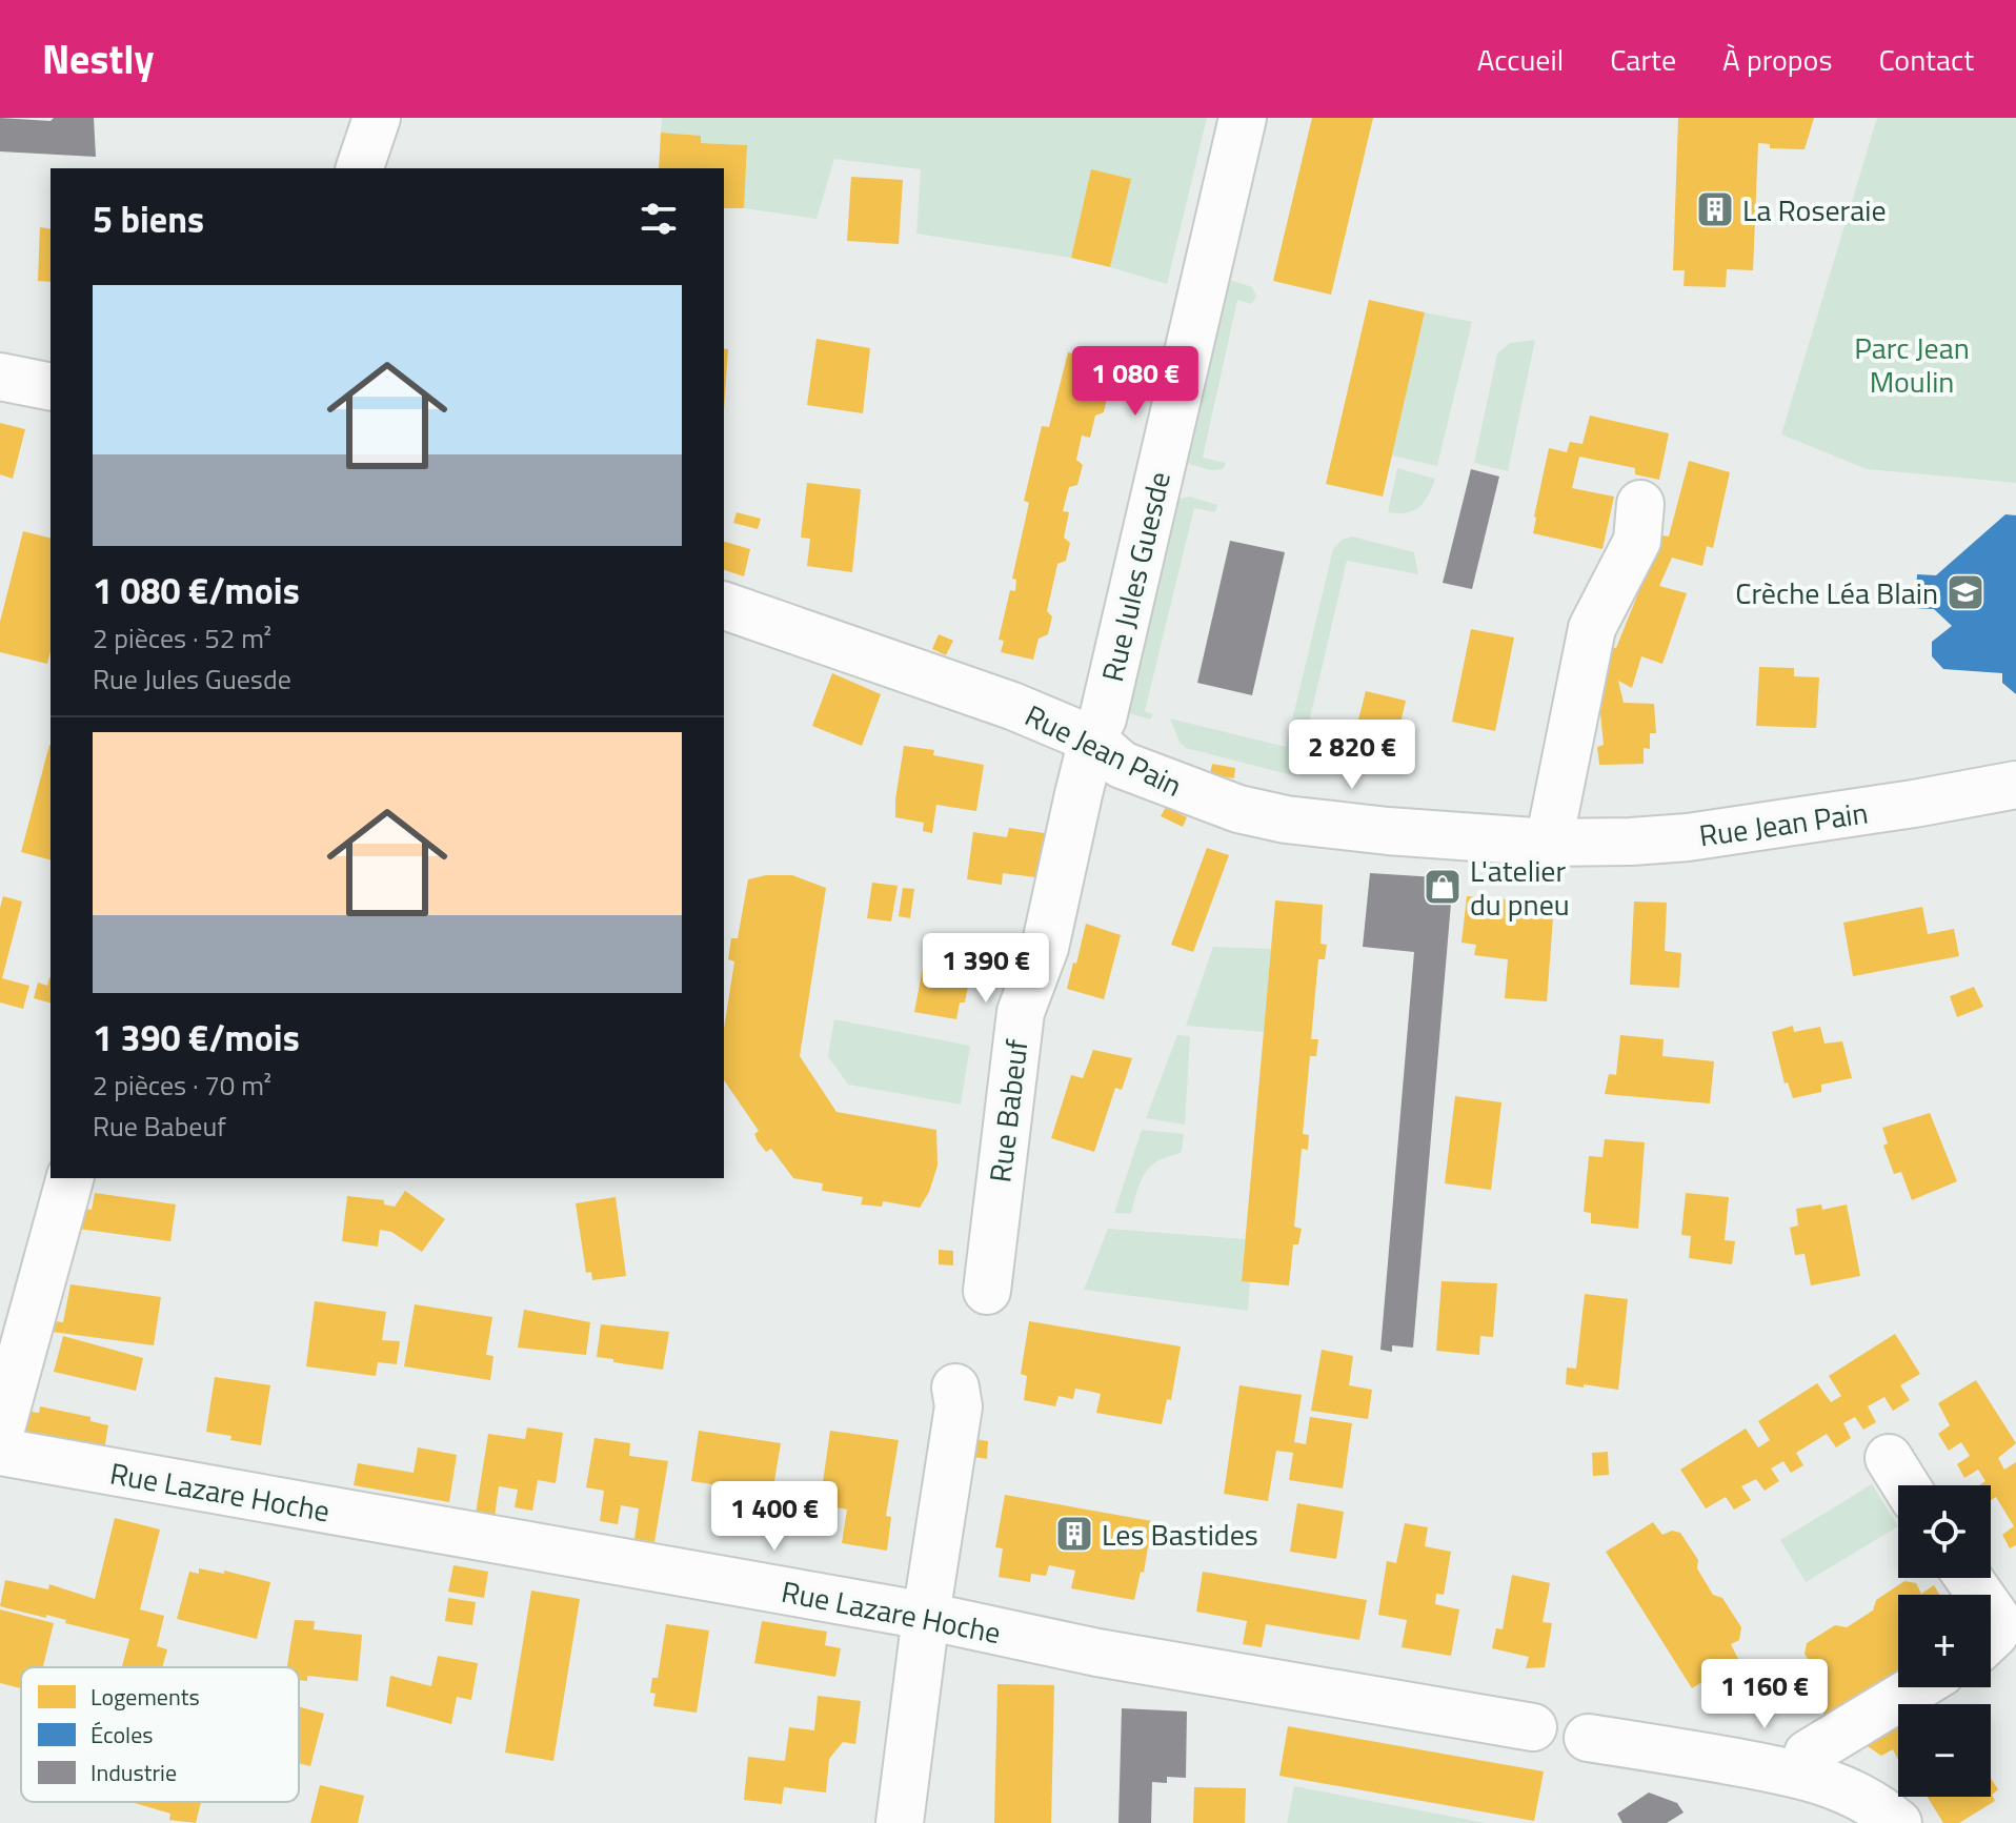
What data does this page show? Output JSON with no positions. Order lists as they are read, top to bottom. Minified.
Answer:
{"streets":{"street":["Rue Jules Guesde","Rue Jean Pain","Rue Babeuf","Rue Lazare Hoche"]},"crossings":[["Rue Jules Guesde","Rue Jean Pain"],["Rue Jules Guesde","Rue Babeuf"],["Rue Jean Pain","Rue Babeuf"]],"parks":["Parc Jean Moulin"],"places":{"building":["La Roseraie","Les Bastides"],"school or university":["Crèche Léa Blain"],"shop":["L'atelier du pneu"]},"legend":["Logements","Écoles","Industrie"],"page":{"header":"Nestly","nav":["Accueil","Carte","À propos","Contact"],"heading":"5 biens","list":[{"name":"1 080 €/mois","note":"2 pièces · 52 m² · Rue Jules Guesde"},{"name":"1 390 €/mois","note":"2 pièces · 70 m² · Rue Babeuf"}],"price":["1 080 €","2 820 €","1 390 €","1 400 €","1 160 €"],"map_buttons":["+","−"]}}
